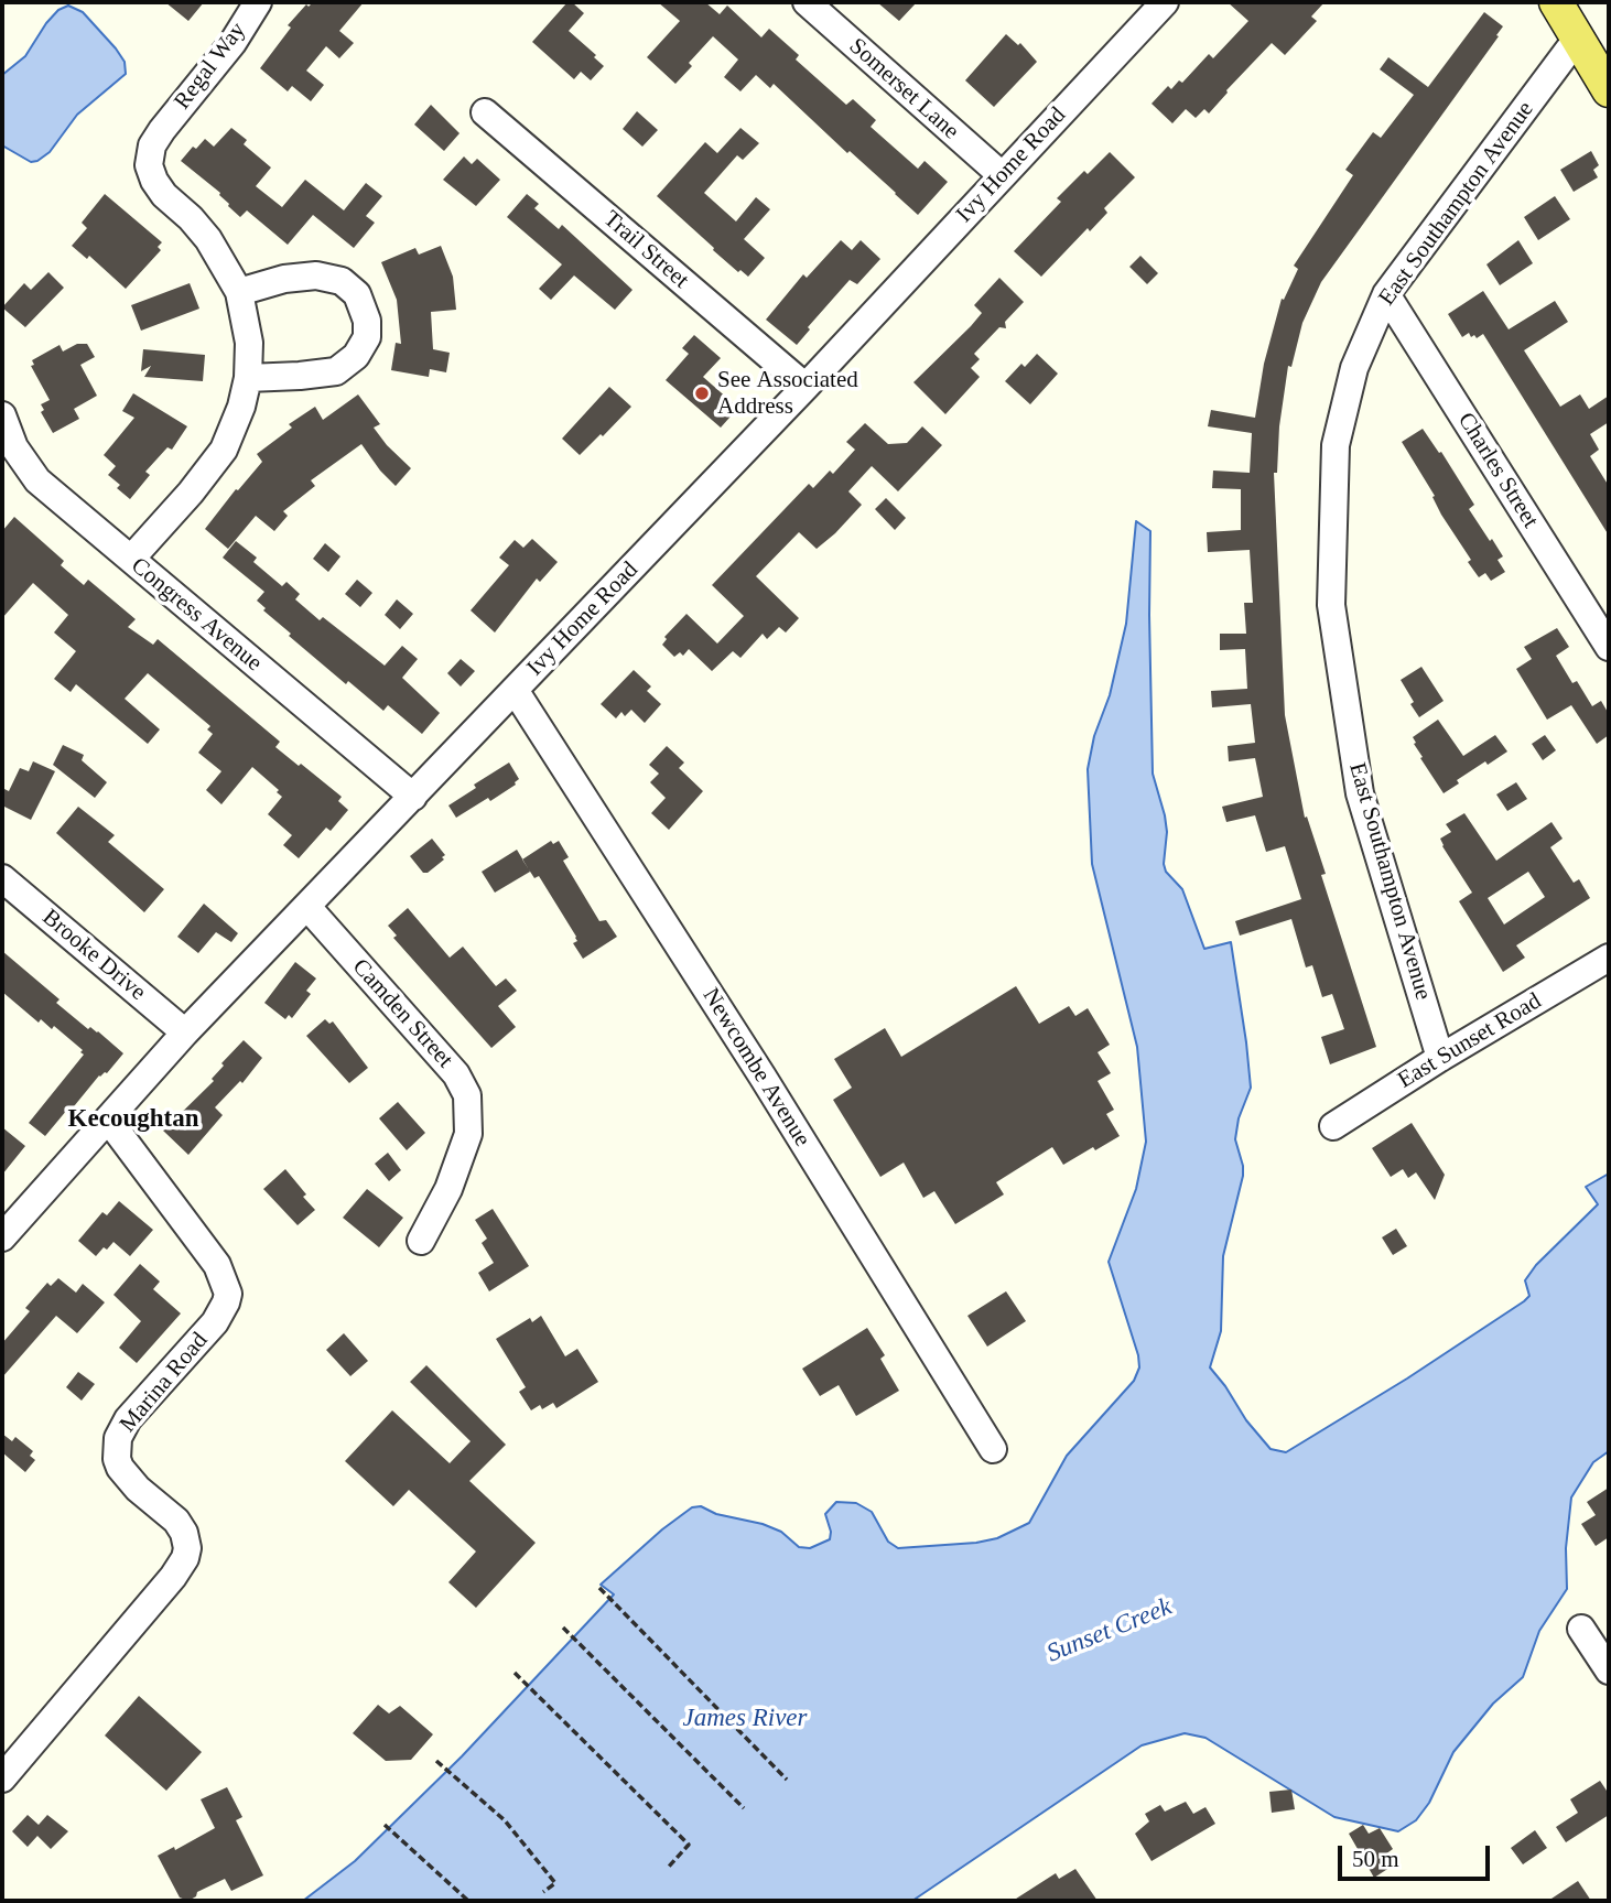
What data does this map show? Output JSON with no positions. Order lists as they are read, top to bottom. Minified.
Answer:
{"streets":{"street":["Regal Way","Somerset Lane","Ivy Home Road","East Southampton Avenue","Trail Street","Charles Street","Congress Avenue","Brooke Drive","Camden Street","East Sunset Road","Newcombe Avenue","Marina Road"]},"crossings":[["Somerset Lane","Ivy Home Road"],["Ivy Home Road","Trail Street"],["Ivy Home Road","Congress Avenue"],["Ivy Home Road","Brooke Drive"],["Ivy Home Road","Camden Street"],["Ivy Home Road","Newcombe Avenue"],["Ivy Home Road","Marina Road"],["East Southampton Avenue","Charles Street"],["East Southampton Avenue","East Sunset Road"]],"districts":["Kecoughtan"],"water":["Sunset Creek","James River"],"places":["See Associated Address"],"scale_bar":"50 m"}
